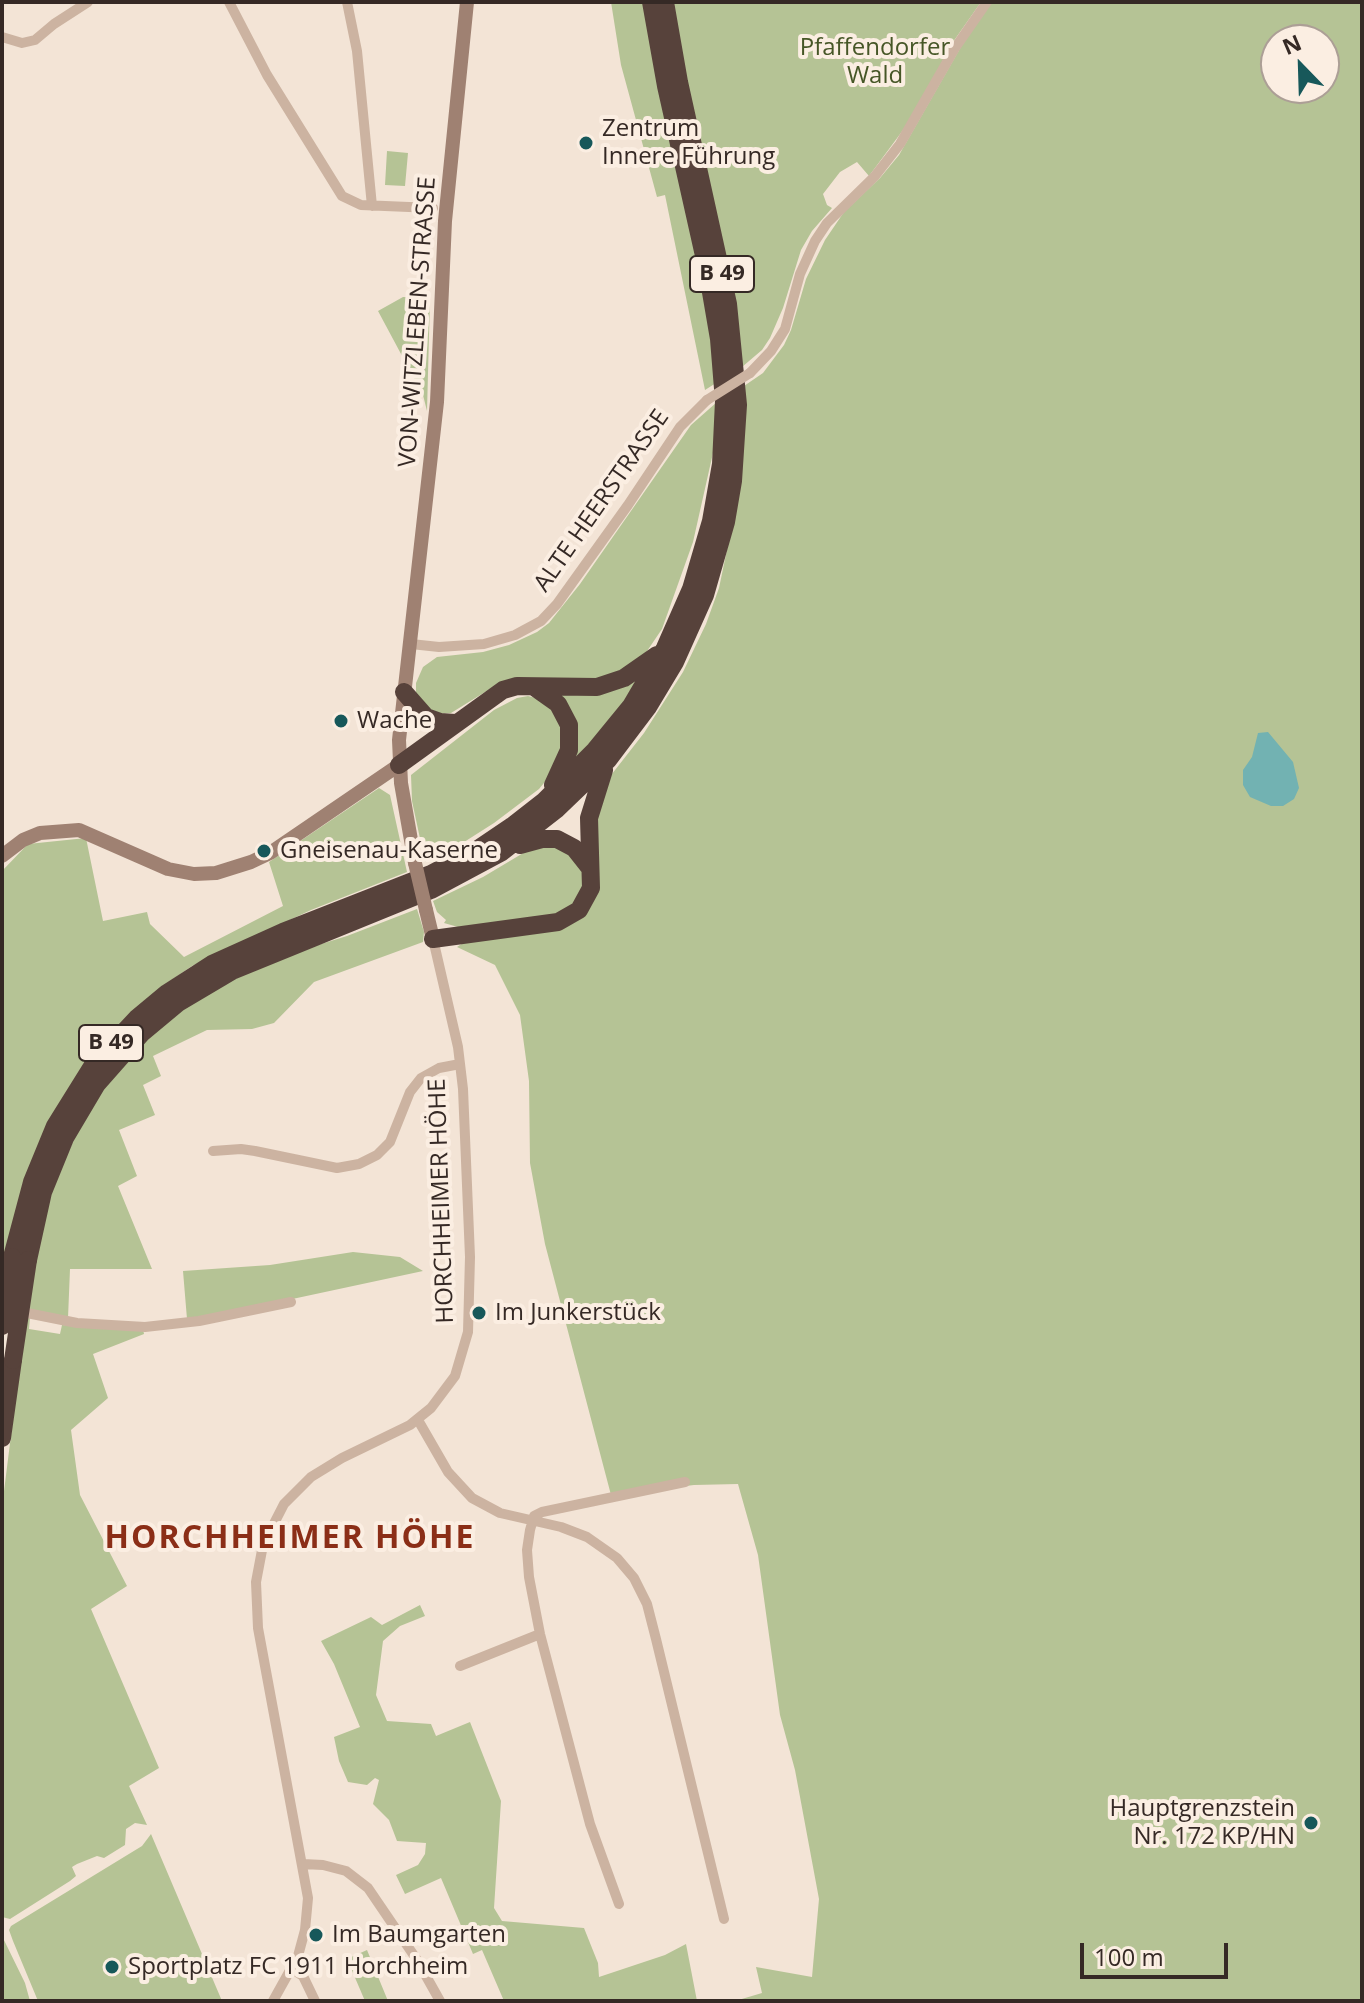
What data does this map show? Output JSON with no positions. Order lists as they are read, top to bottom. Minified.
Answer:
{"streets":{"highway":["B 49"],"street":["VON-WITZLEBEN-STRASSE","ALTE HEERSTRASSE","HORCHHEIMER HÖHE"]},"crossings":[["VON-WITZLEBEN-STRASSE","ALTE HEERSTRASSE"]],"districts":["HORCHHEIMER HÖHE"],"parks":["Pfaffendorfer Wald"],"places":["Zentrum Innere Führung","Wache","Gneisenau-Kaserne","Im Junkerstück","Hauptgrenzstein Nr. 172 KP/HN","Im Baumgarten","Sportplatz FC 1911 Horchheim"],"scale_bar":"100 m","north":"top left"}
